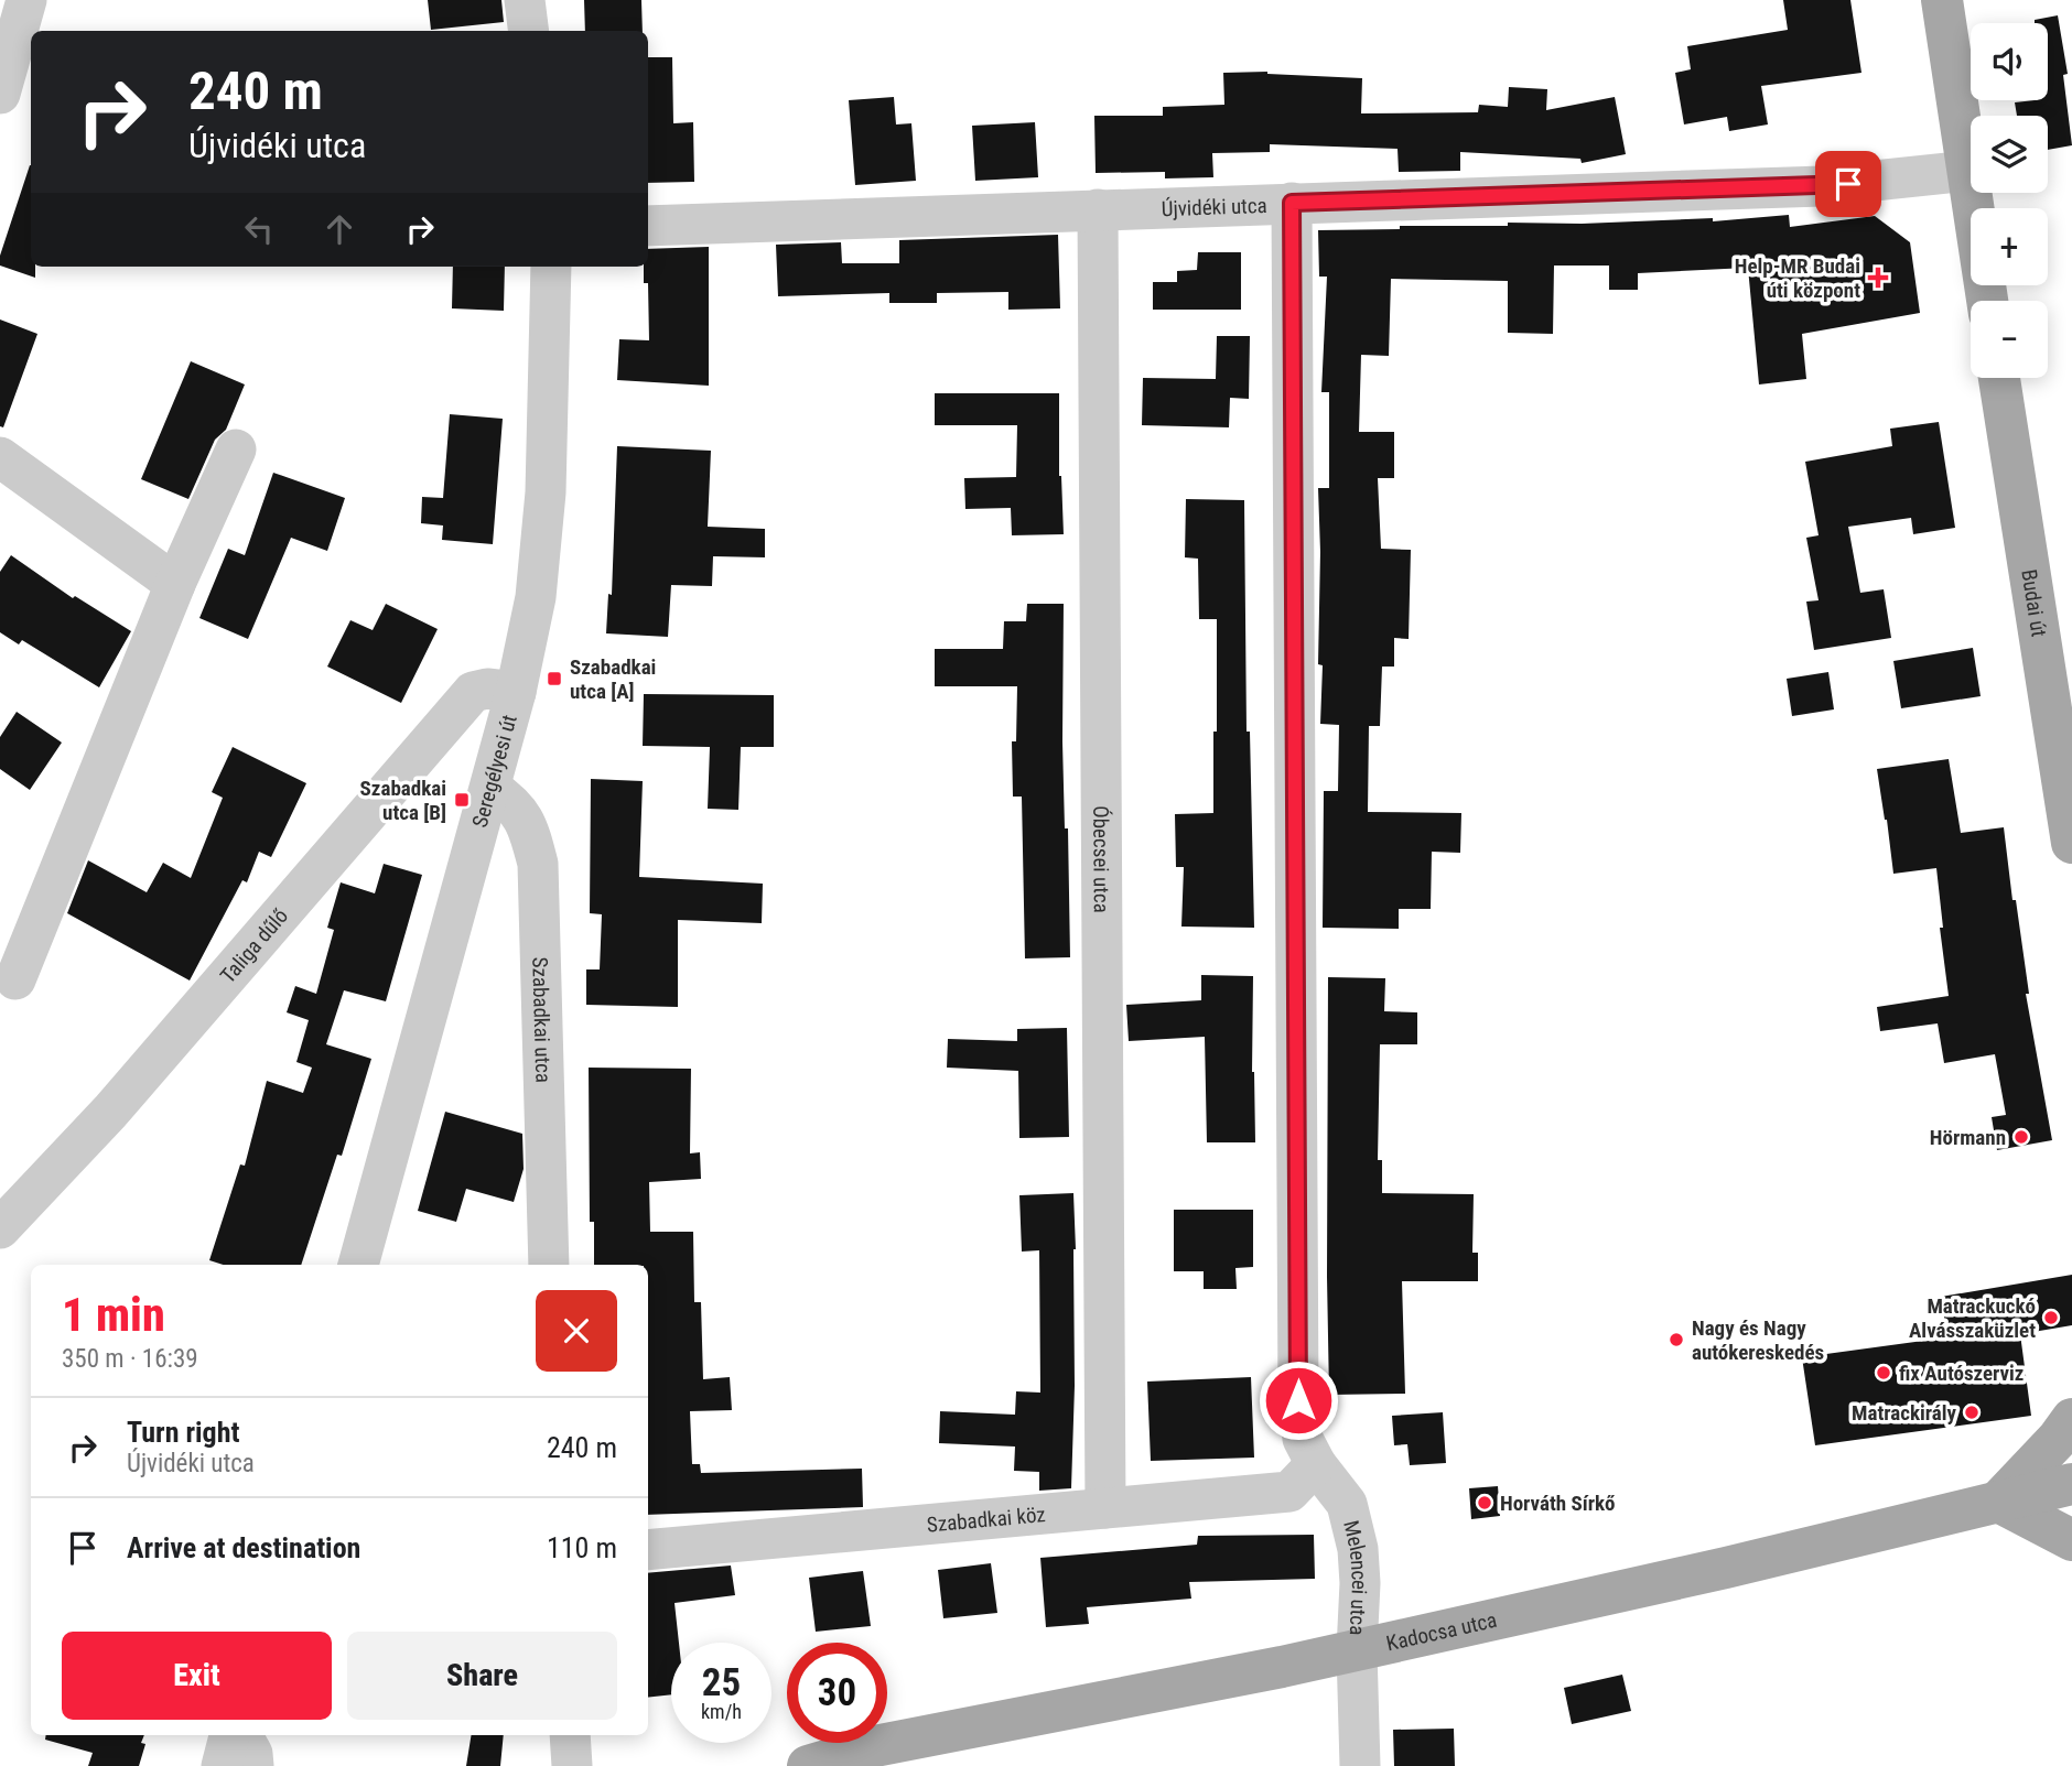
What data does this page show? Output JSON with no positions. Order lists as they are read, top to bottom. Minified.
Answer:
{"streets":{"main road":["Budai út","Kadocsa utca"],"street":["Újvidéki utca","Seregélyesi út","Óbecsei utca","Taliga dűlő","Szabadkai utca","Szabadkai köz","Melencei utca"]},"crossings":[["Újvidéki utca","Óbecsei utca"],["Újvidéki utca","Melencei utca"],["Seregélyesi út","Taliga dűlő"],["Seregélyesi út","Szabadkai utca"],["Óbecsei utca","Szabadkai köz"],["Szabadkai köz","Melencei utca"],["Melencei utca","Kadocsa utca"]],"places":{"health":["Help-MR Budai úti központ"],"transit":["Szabadkai utca [A]","Szabadkai utca [B]"],"other":["Hörmann","Matrackuckó Alvásszaküzlet","Nagy és Nagy autókereskedés","fix Autószerviz","Matrackirály","Horváth Sírkő"]},"page":{"map_buttons":["+","−"],"turn":["240 m","Újvidéki utca"],"heading":["1 min","350 m · 16:39"],"list":[{"name":"Turn right","note":"Újvidéki utca","value":"240 m"},{"name":"Arrive at destination","value":"110 m"}],"buttons":["Exit","Share"],"speed":"25 km/h","limit":"30"}}
